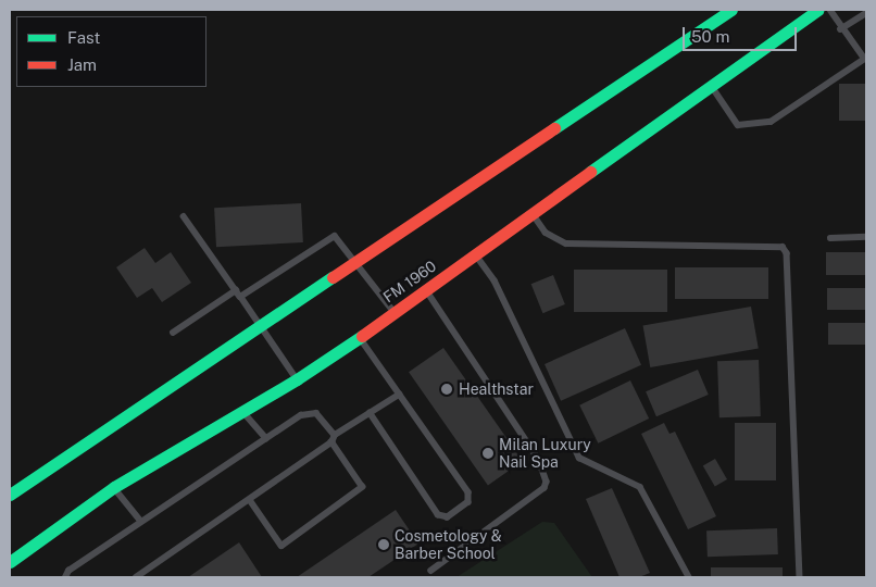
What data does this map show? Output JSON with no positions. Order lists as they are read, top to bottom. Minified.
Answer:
{"streets":{"main road":["FM 1960"]},"places":["Healthstar","Milan Luxury Nail Spa","Cosmetology & Barber School"],"legend":["Fast","Jam"],"scale_bar":"50 m"}
